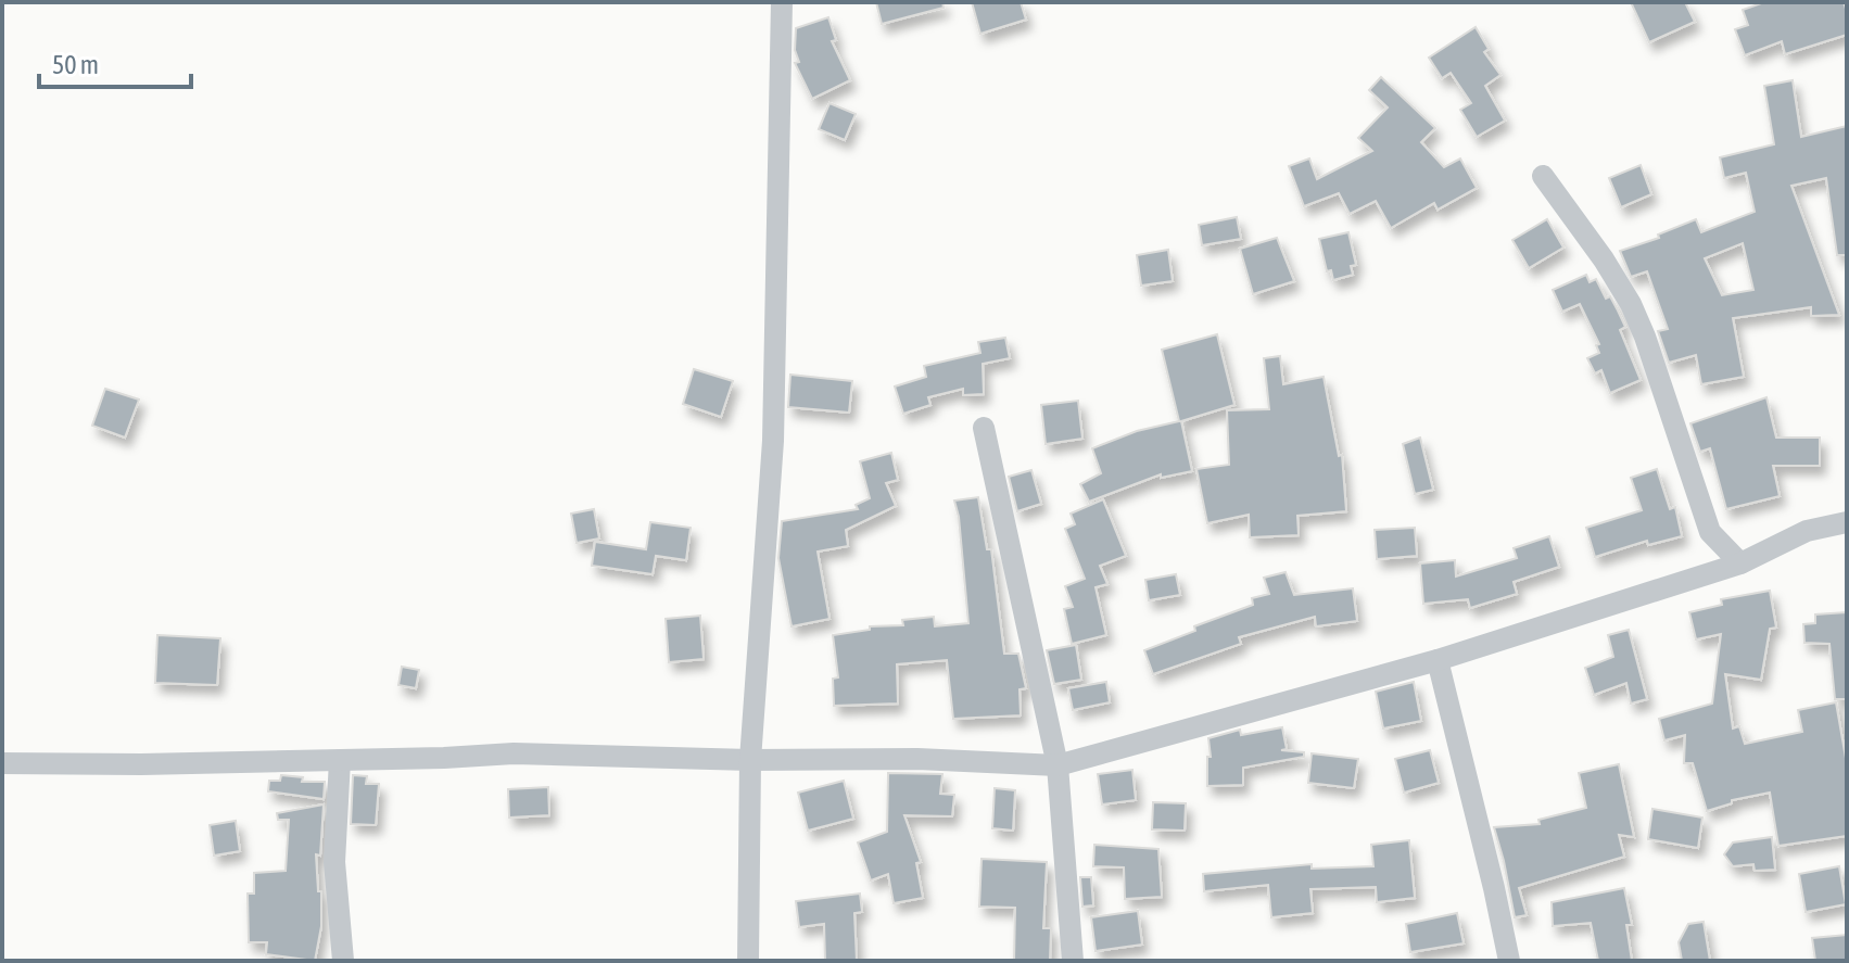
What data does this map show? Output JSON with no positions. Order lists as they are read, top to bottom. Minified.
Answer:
{"scale_bar":"50 m"}
